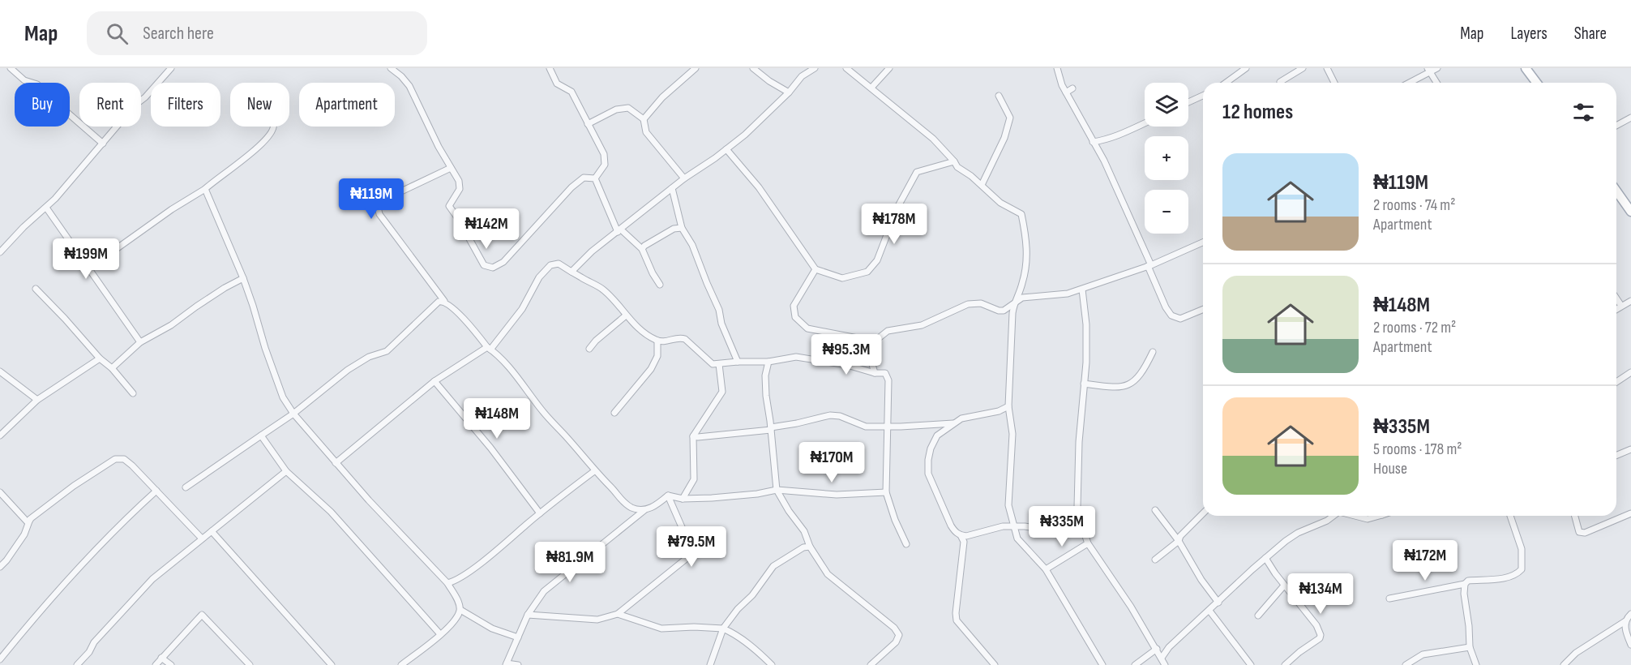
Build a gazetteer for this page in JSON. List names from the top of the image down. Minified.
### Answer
{"page":{"header":"Map","search":"Search here","nav":["Map","Layers","Share"],"map_buttons":["+","−"],"chip":["Buy","Rent","Filters","New","Apartment"],"heading":"12 homes","list":[{"name":"₦119M","note":"2 rooms · 74 m² · Apartment"},{"name":"₦148M","note":"2 rooms · 72 m² · Apartment"},{"name":"₦335M","note":"5 rooms · 178 m² · House"}],"price":["₦119M","₦178M","₦142M","₦199M","₦95.3M","₦148M","₦170M","₦335M","₦79.5M","₦172M","₦81.9M","₦134M"]}}
